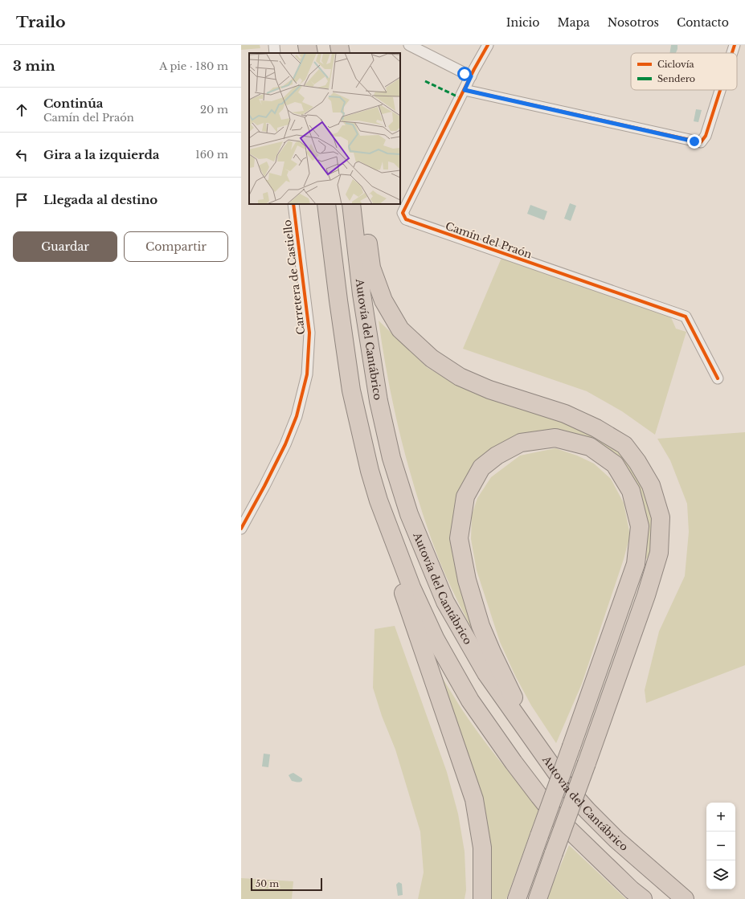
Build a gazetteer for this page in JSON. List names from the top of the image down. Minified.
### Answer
{"streets":{"highway":["Autovía del Cantábrico"],"street":["Camín del Praón","Carretera de Castiello"]},"legend":["Ciclovía","Sendero"],"scale_bar":"50 m","page":{"header":"Trailo","nav":["Inicio","Mapa","Nosotros","Contacto"],"heading":["3 min","A pie · 180 m"],"list":[["Continúa","Camín del Praón","20 m"],["Gira a la izquierda","160 m"],"Llegada al destino"],"buttons":["Guardar","Compartir"],"map_buttons":["+","−"],"scale":"50 m"}}
